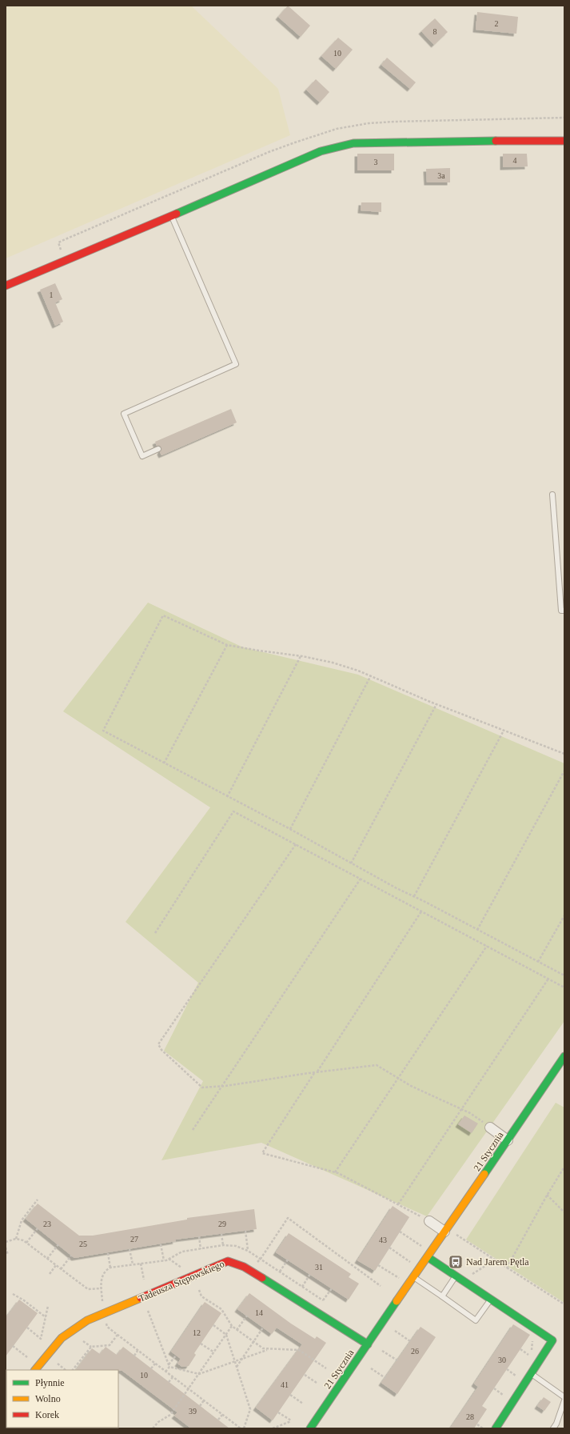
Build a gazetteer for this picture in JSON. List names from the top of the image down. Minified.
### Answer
{"streets":{"street":["21 Stycznia","Tadeusza Stępowskiego"]},"crossings":[["21 Stycznia","Tadeusza Stępowskiego"]],"places":{"bus stop":["Nad Jarem Pętla"]},"house_numbers":["2","8","10","4","3","3a","1","23","29","27","43","25","31","14","12","26","30","10","41","39","28"],"legend":["Płynnie","Wolno","Korek"]}
